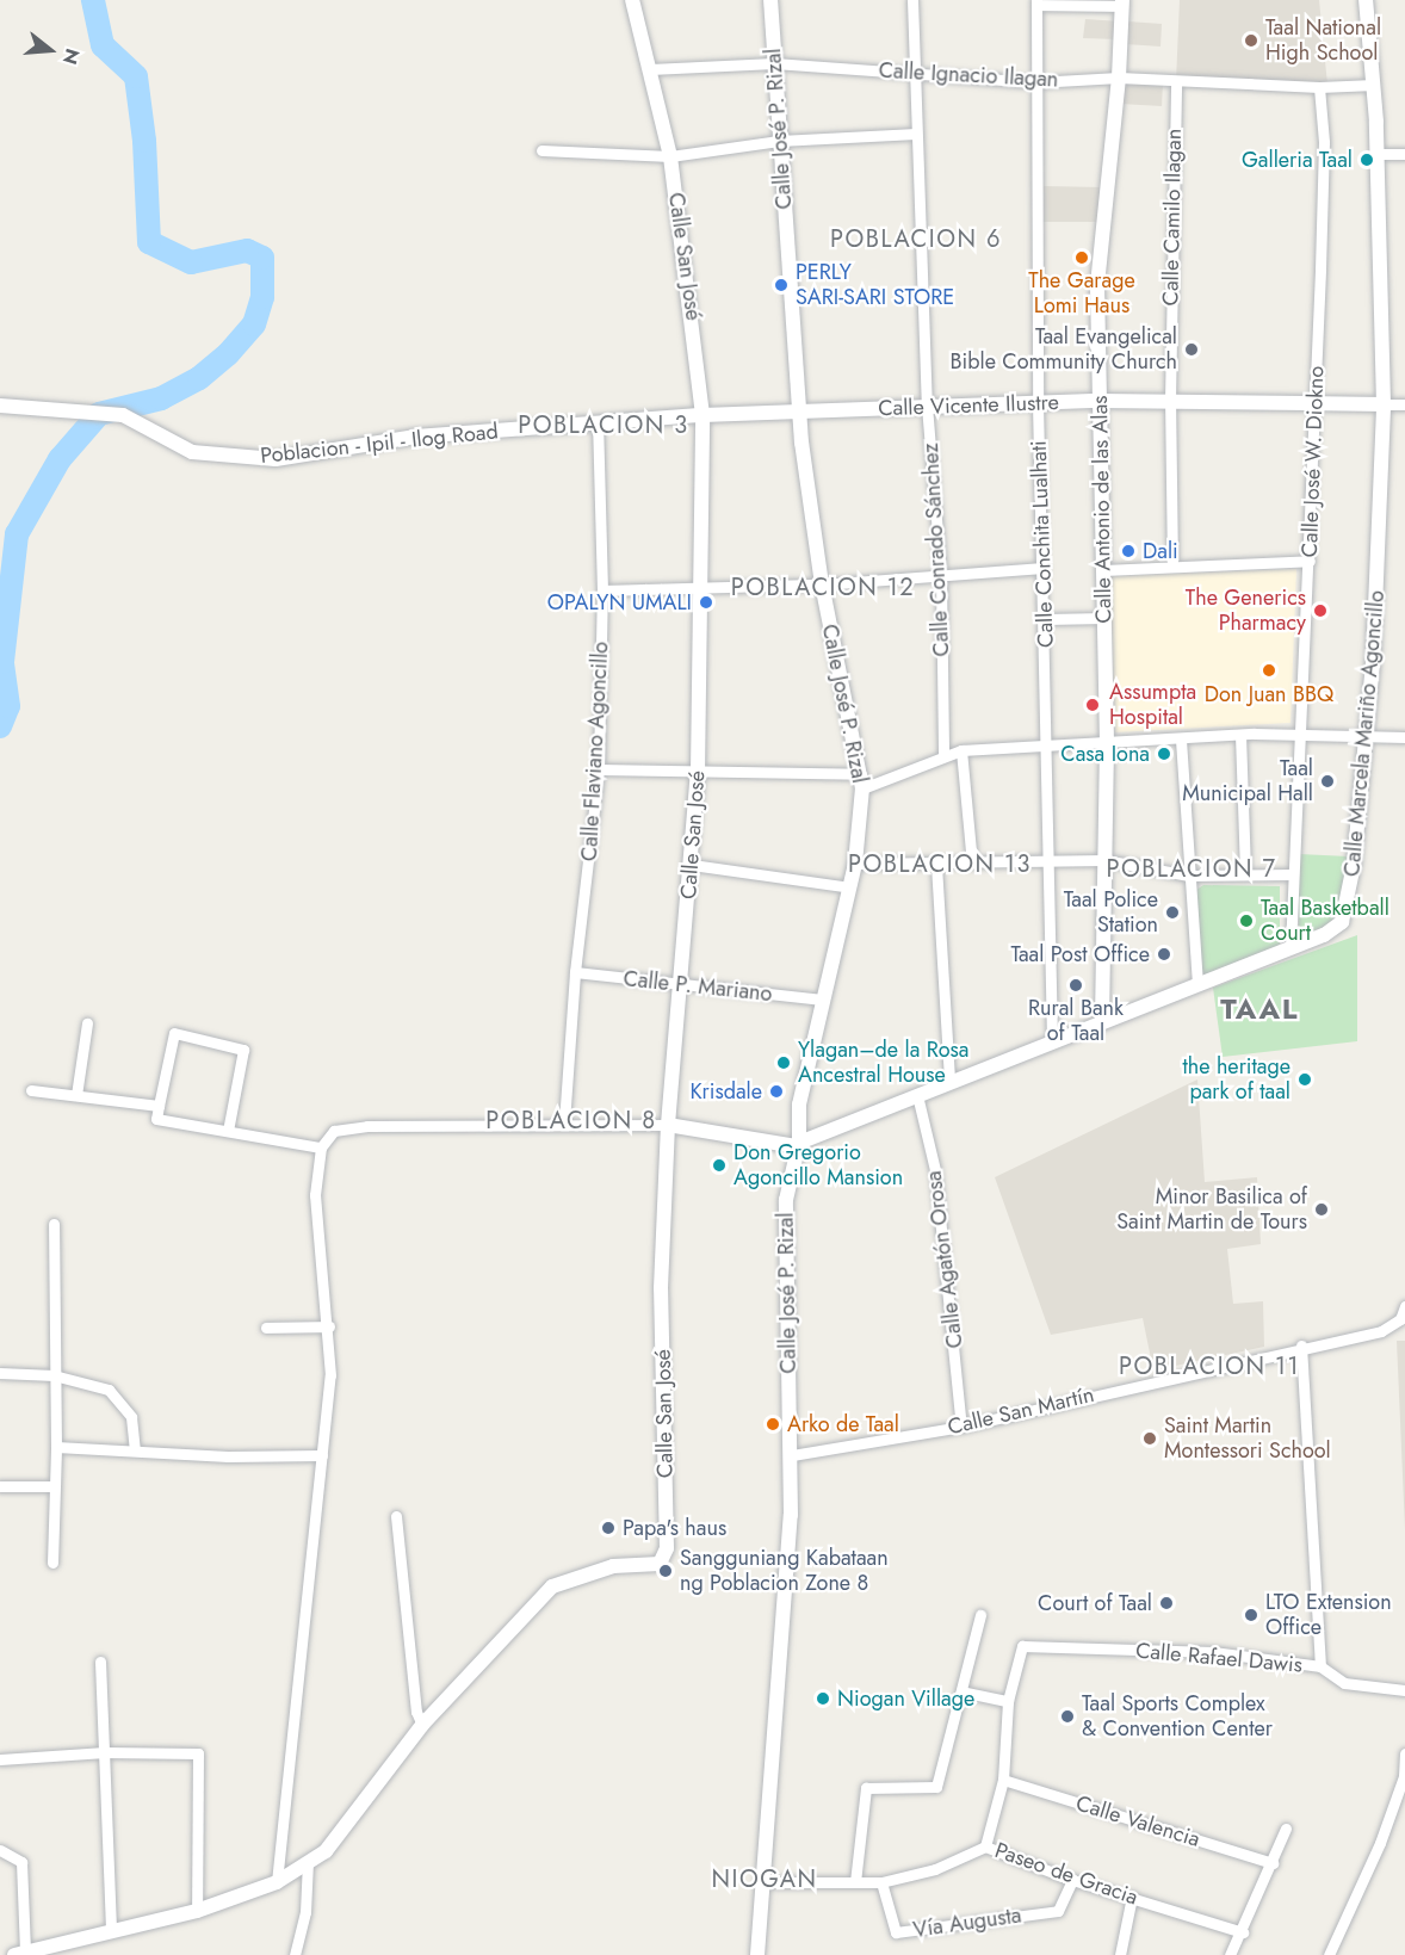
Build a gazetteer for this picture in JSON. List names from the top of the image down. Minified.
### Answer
{"streets":{"street":["Calle Ignacio Ilagan","Calle José P. Rizal","Calle Camilo Ilagan","Calle San José","Calle Vicente Ilustre","Poblacion - Ipil - Ilog Road","Calle José W. Diokno","Calle Antonio de las Alas","Calle Conchita Lualhati","Calle Conrado Sánchez","Calle Marcela Mariño Agoncillo","Calle Flaviano Agoncillo","Calle P. Mariano","Calle Agatón Orosa","Calle San Martín","Calle Rafael Dawis","Calle Valencia","Paseo de Gracia","Vía Augusta"]},"crossings":[["Calle Ignacio Ilagan","Calle José P. Rizal"],["Calle Ignacio Ilagan","Calle Camilo Ilagan"],["Calle Ignacio Ilagan","Calle San José"],["Calle Ignacio Ilagan","Calle José W. Diokno"],["Calle Ignacio Ilagan","Calle Antonio de las Alas"],["Calle Ignacio Ilagan","Calle Conchita Lualhati"],["Calle Ignacio Ilagan","Calle Conrado Sánchez"],["Calle Ignacio Ilagan","Calle Marcela Mariño Agoncillo"],["Calle José P. Rizal","Calle Vicente Ilustre"],["Calle José P. Rizal","Calle Marcela Mariño Agoncillo"],["Calle José P. Rizal","Calle P. Mariano"],["Calle José P. Rizal","Calle San Martín"],["Calle José P. Rizal","Paseo de Gracia"],["Calle Camilo Ilagan","Calle Vicente Ilustre"],["Calle San José","Calle Vicente Ilustre"],["Calle San José","Calle P. Mariano"],["Calle Vicente Ilustre","Poblacion - Ipil - Ilog Road"],["Calle Vicente Ilustre","Calle José W. Diokno"],["Calle Vicente Ilustre","Calle Antonio de las Alas"],["Calle Vicente Ilustre","Calle Conchita Lualhati"],["Calle Vicente Ilustre","Calle Conrado Sánchez"],["Calle Vicente Ilustre","Calle Marcela Mariño Agoncillo"],["Calle Vicente Ilustre","Calle Flaviano Agoncillo"],["Poblacion - Ipil - Ilog Road","Calle Flaviano Agoncillo"],["Calle José W. Diokno","Calle Marcela Mariño Agoncillo"],["Calle Antonio de las Alas","Calle Conchita Lualhati"],["Calle Antonio de las Alas","Calle Marcela Mariño Agoncillo"],["Calle Conchita Lualhati","Calle Marcela Mariño Agoncillo"],["Calle Marcela Mariño Agoncillo","Calle Agatón Orosa"],["Calle Flaviano Agoncillo","Calle P. Mariano"],["Calle Agatón Orosa","Calle San Martín"],["Calle San Martín","Calle Rafael Dawis"],["Calle Rafael Dawis","Calle Valencia"],["Calle Rafael Dawis","Paseo de Gracia"],["Paseo de Gracia","Vía Augusta"]],"districts":["POBLACION 6","POBLACION 3","POBLACION 12","POBLACION 13","POBLACION 7","TAAL","POBLACION 8","POBLACION 11","NIOGAN"],"places":["Taal National High School","Galleria Taal","The Garage Lomi Haus","PERLY SARI-SARI STORE","Taal Evangelical Bible Community Church","Dali","OPALYN UMALI","The Generics Pharmacy","Don Juan BBQ","Assumpta Hospital","Casa Iona","Taal Municipal Hall","Taal Police Station","Taal Basketball Court","Taal Post Office","Rural Bank of Taal","Ylagan–de la Rosa Ancestral House","the heritage park of taal","Krisdale","Don Gregorio Agoncillo Mansion","Minor Basilica of Saint Martin de Tours","Arko de Taal","Saint Martin Montessori School","Papa's haus","Sangguniang Kabataan ng Poblacion Zone 8","Court of Taal","LTO Extension Office","Niogan Village","Taal Sports Complex & Convention Center"],"north":"right"}
